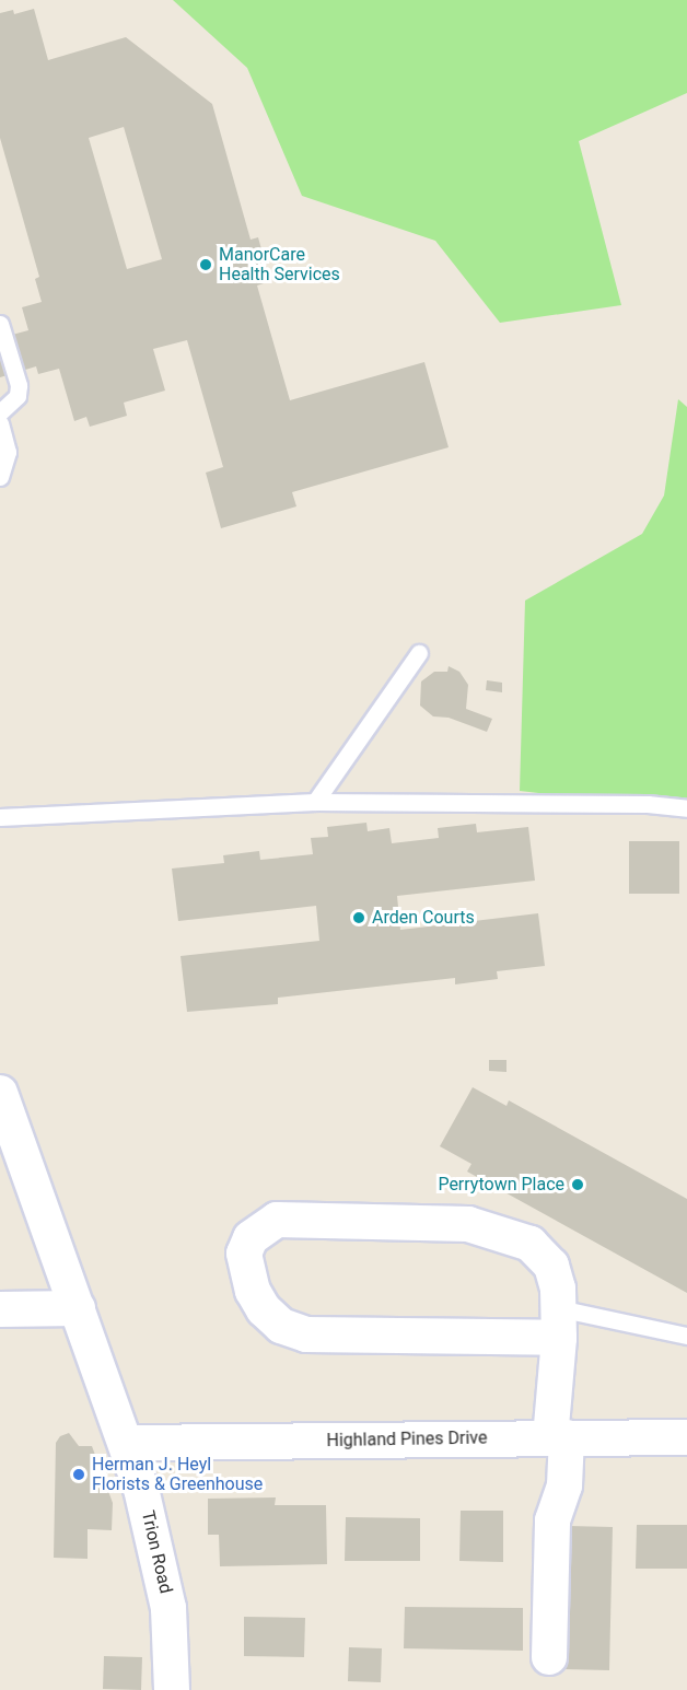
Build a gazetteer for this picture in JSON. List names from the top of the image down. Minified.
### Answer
{"streets":{"street":["Highland Pines Drive","Trion Road"]},"crossings":[["Highland Pines Drive","Trion Road"]],"places":["ManorCare Health Services","Arden Courts","Perrytown Place","Herman J. Heyl Florists & Greenhouse"]}
